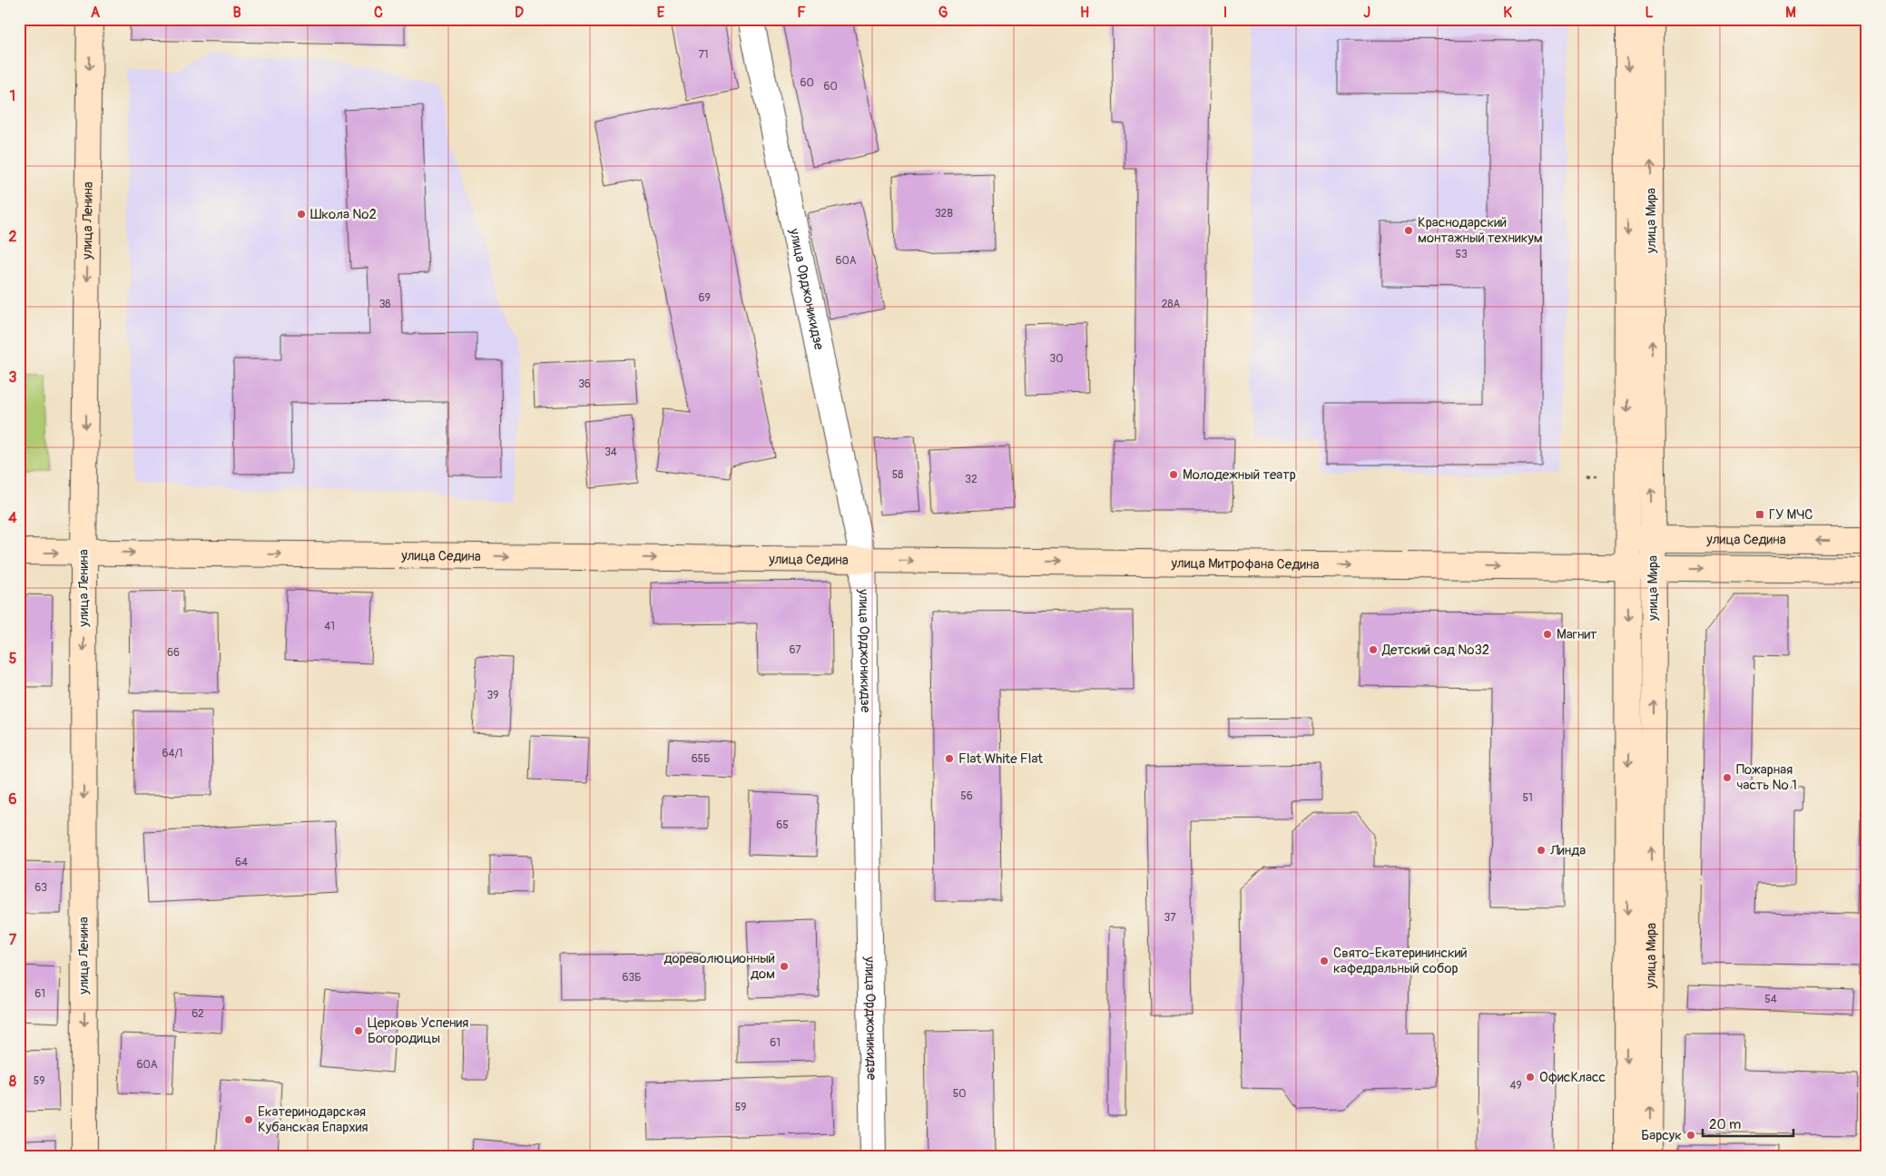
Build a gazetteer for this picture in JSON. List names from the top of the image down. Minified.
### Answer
{"streets":{"main road":["улица Ленина","улица Мира","улица Седина","улица Митрофана Седина"],"street":["улица Орджоникидзе"]},"crossings":[["улица Ленина","улица Седина"],["улица Мира","улица Седина"],["улица Мира","улица Митрофана Седина"],["улица Орджоникидзе","улица Седина"],["улица Орджоникидзе","улица Митрофана Седина"],["улица Седина","улица Митрофана Седина"]],"one_way":["улица Ленина","улица Митрофана Седина"],"places":{"other":["Школа №2","Краснодарский монтажный техникум","Молодежный театр","Магнит","Детский сад №32","Flat White Flat","Пожарная часть № 1","Линда","Свято-Екатерининский кафедральный собор","дореволюционный дом","Церковь Успения Богородицы","ОфисКласс","Екатеринодарская Кубанская Епархия","Барсук"],"transit":["ГУ МЧС"]},"house_numbers":["71","60","60","32В","53","60А","69","38","28А","30","36","34","58","32","41","67","66","39","64/1","65Б","56","51","65","64","63","37","63Б","61","54","62","61","60А","59","49","50","59"],"scale_bar":"20 m","grid":{"columns":["A","B","C","D","E","F","G","H","I","J","K","L","M"],"rows":["1","2","3","4","5","6","7","8"]}}
